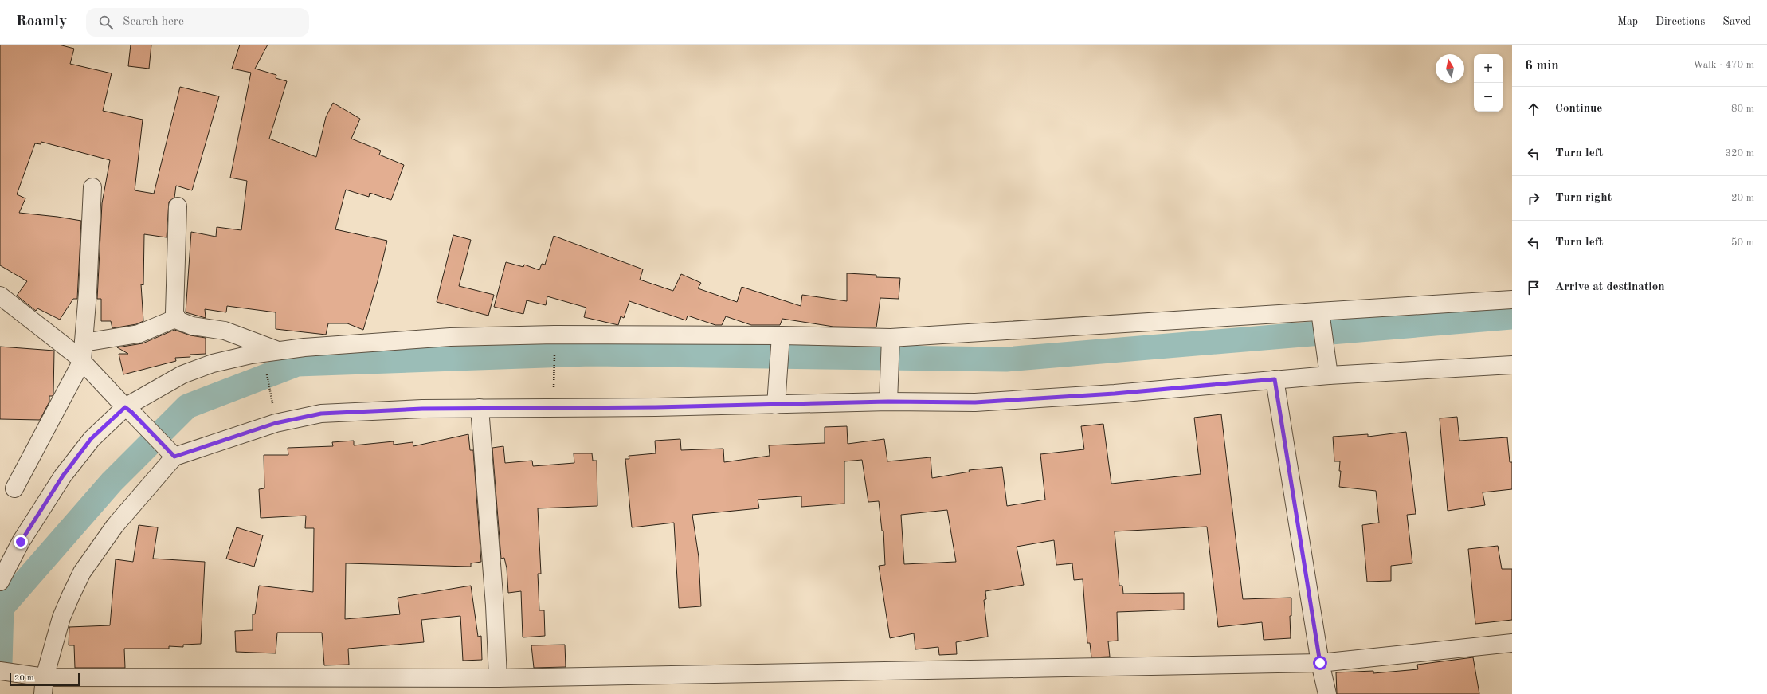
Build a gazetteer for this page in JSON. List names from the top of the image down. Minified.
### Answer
{"scale_bar":"20 m","north":"top","page":{"header":"Roamly","search":"Search here","nav":["Map","Directions","Saved"],"heading":["6 min","Walk · 470 m"],"map_buttons":["+","−"],"list":[["Continue","80 m"],["Turn left","320 m"],["Turn right","20 m"],["Turn left","50 m"],"Arrive at destination"],"scale":"20 m"}}
